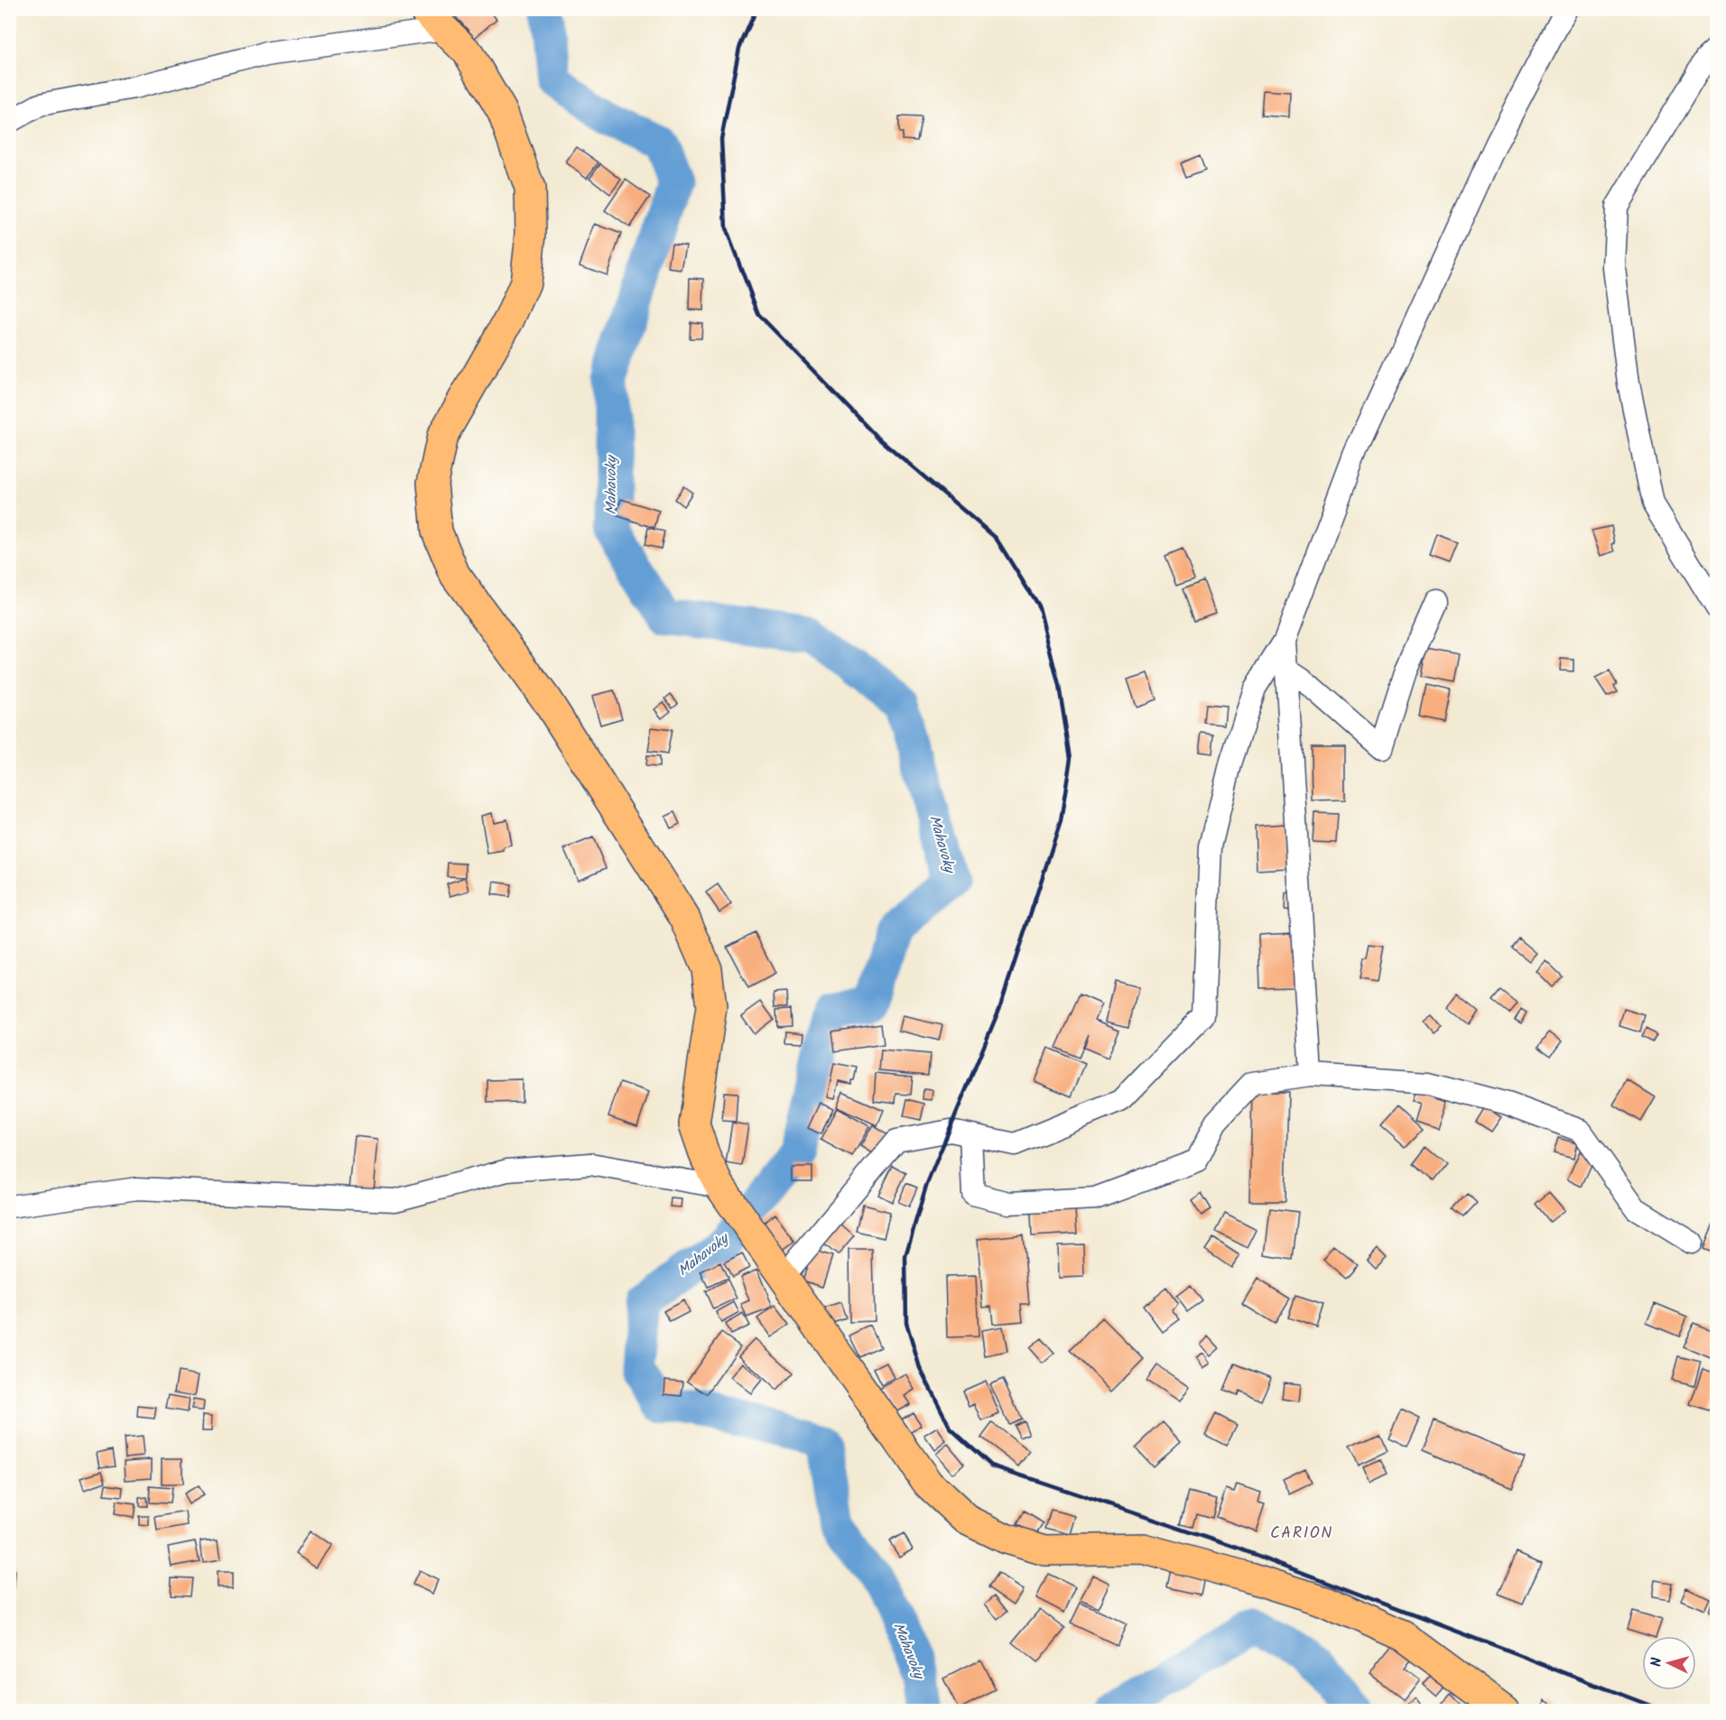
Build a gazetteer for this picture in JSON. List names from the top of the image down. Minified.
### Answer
{"districts":["CARION"],"water":["Mahavoky"],"north":"left"}
